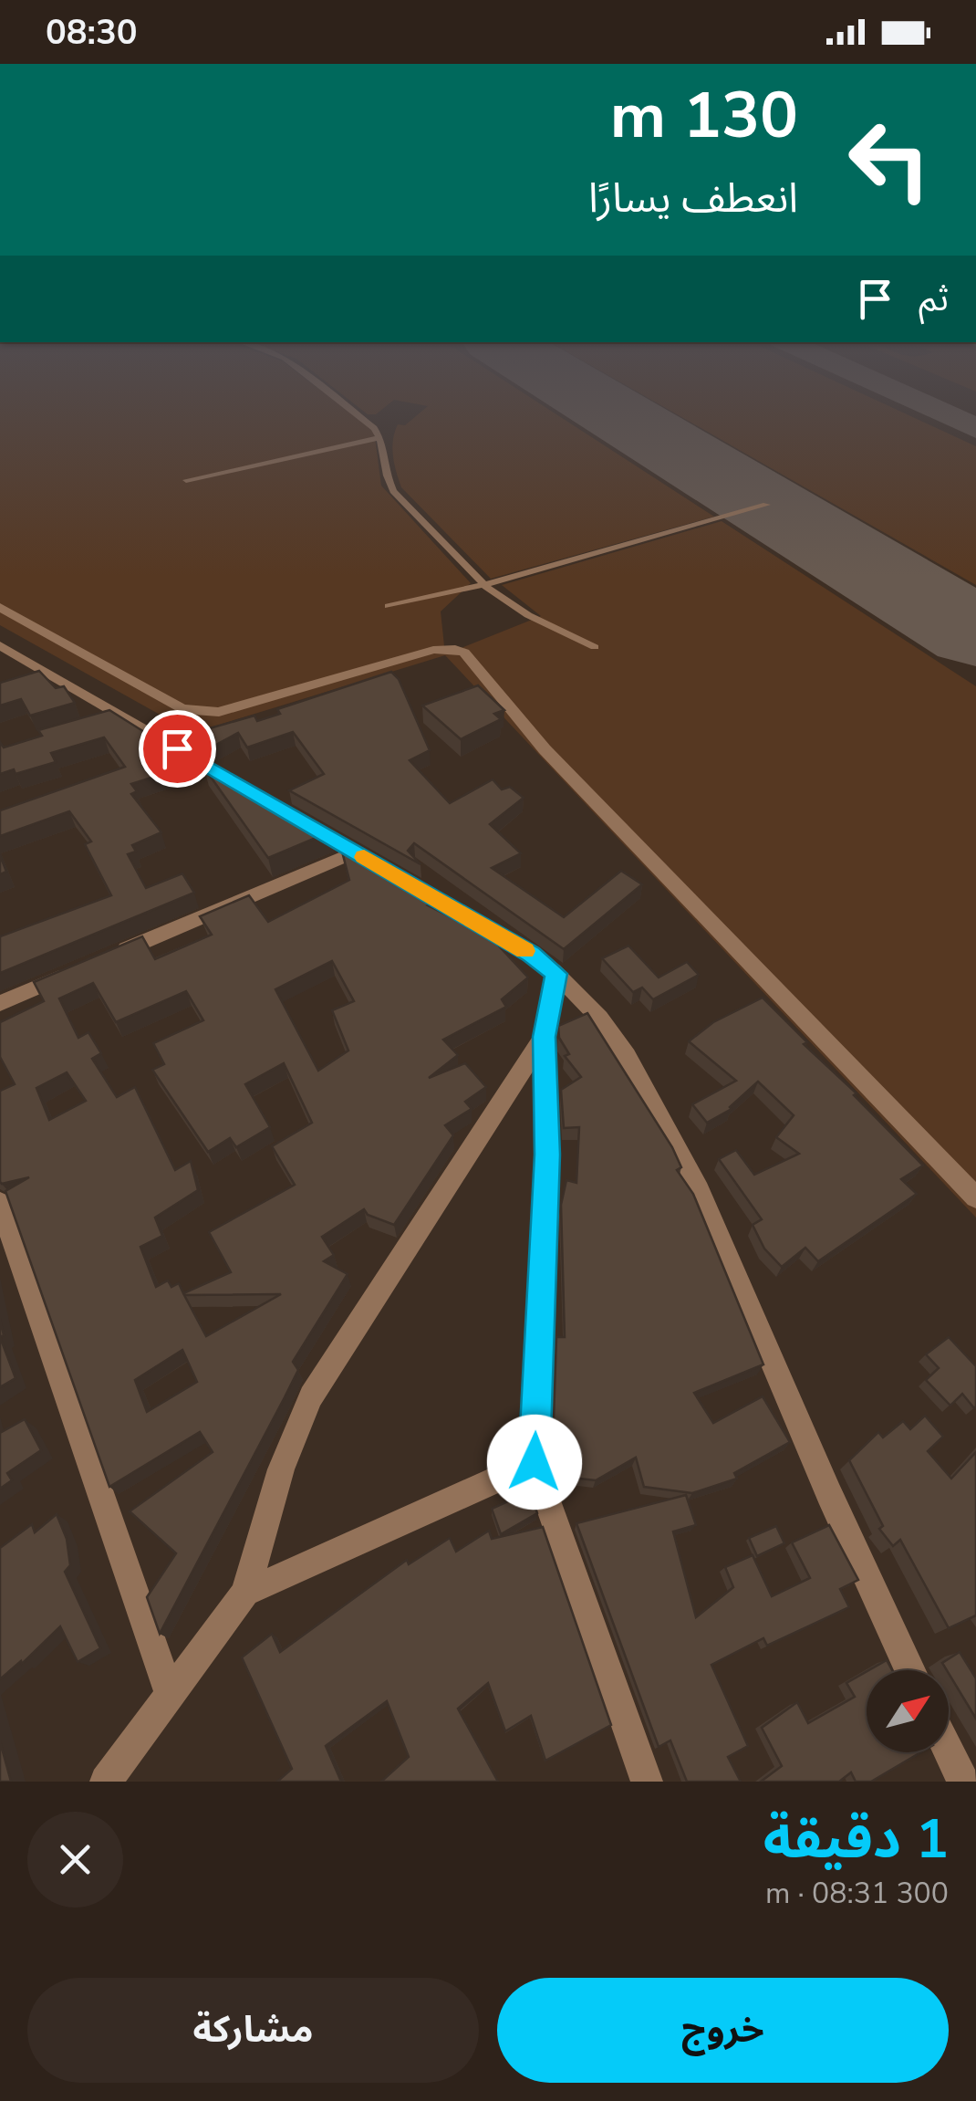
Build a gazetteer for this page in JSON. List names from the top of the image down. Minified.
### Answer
{"north":"top right","page":{"status":"08:30","turn":["130 m","انعطف يسارًا"],"then":"ثم","heading":["1 دقيقة","300 m · 08:31"],"buttons":["خروج","مشاركة"]}}
